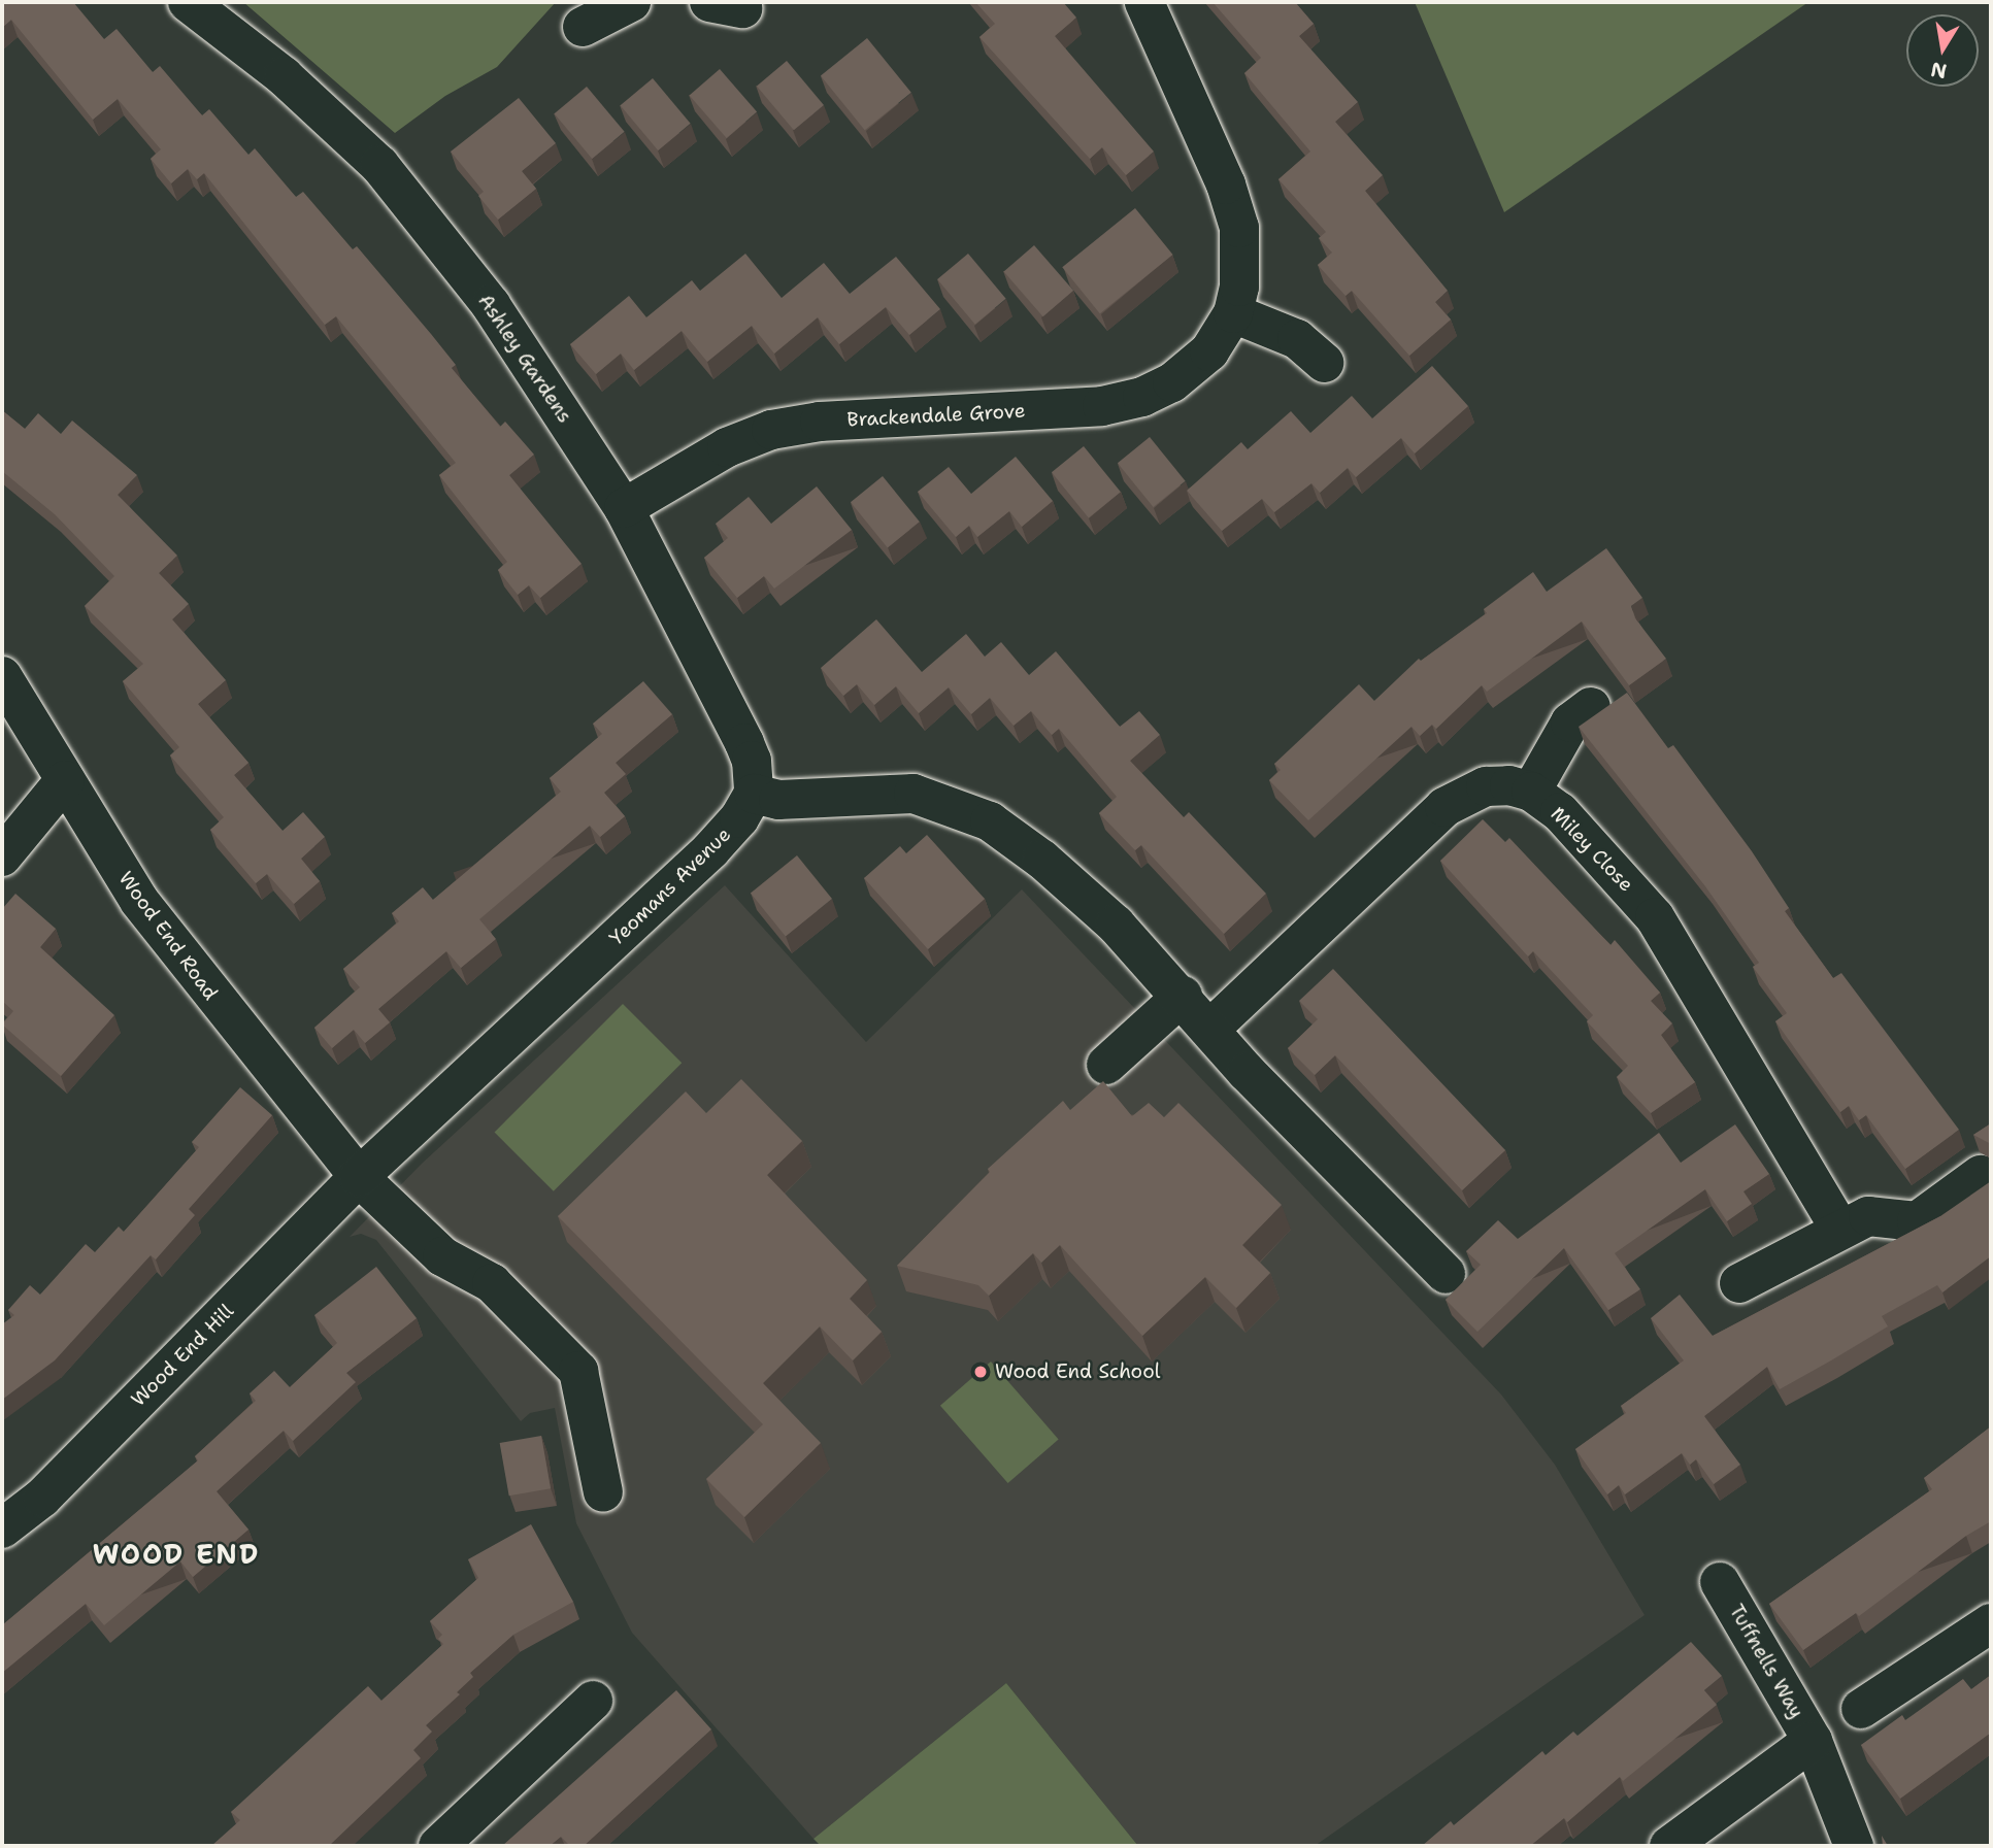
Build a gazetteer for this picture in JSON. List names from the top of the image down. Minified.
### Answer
{"streets":{"street":["Ashley Gardens","Brackendale Grove","Miley Close","Yeomans Avenue","Wood End Road","Wood End Hill","Tuffnells Way"]},"crossings":[["Ashley Gardens","Brackendale Grove"],["Ashley Gardens","Yeomans Avenue"],["Yeomans Avenue","Wood End Road"],["Yeomans Avenue","Wood End Hill"],["Wood End Road","Wood End Hill"]],"districts":["WOOD END"],"places":["Wood End School"],"north":"bottom"}
